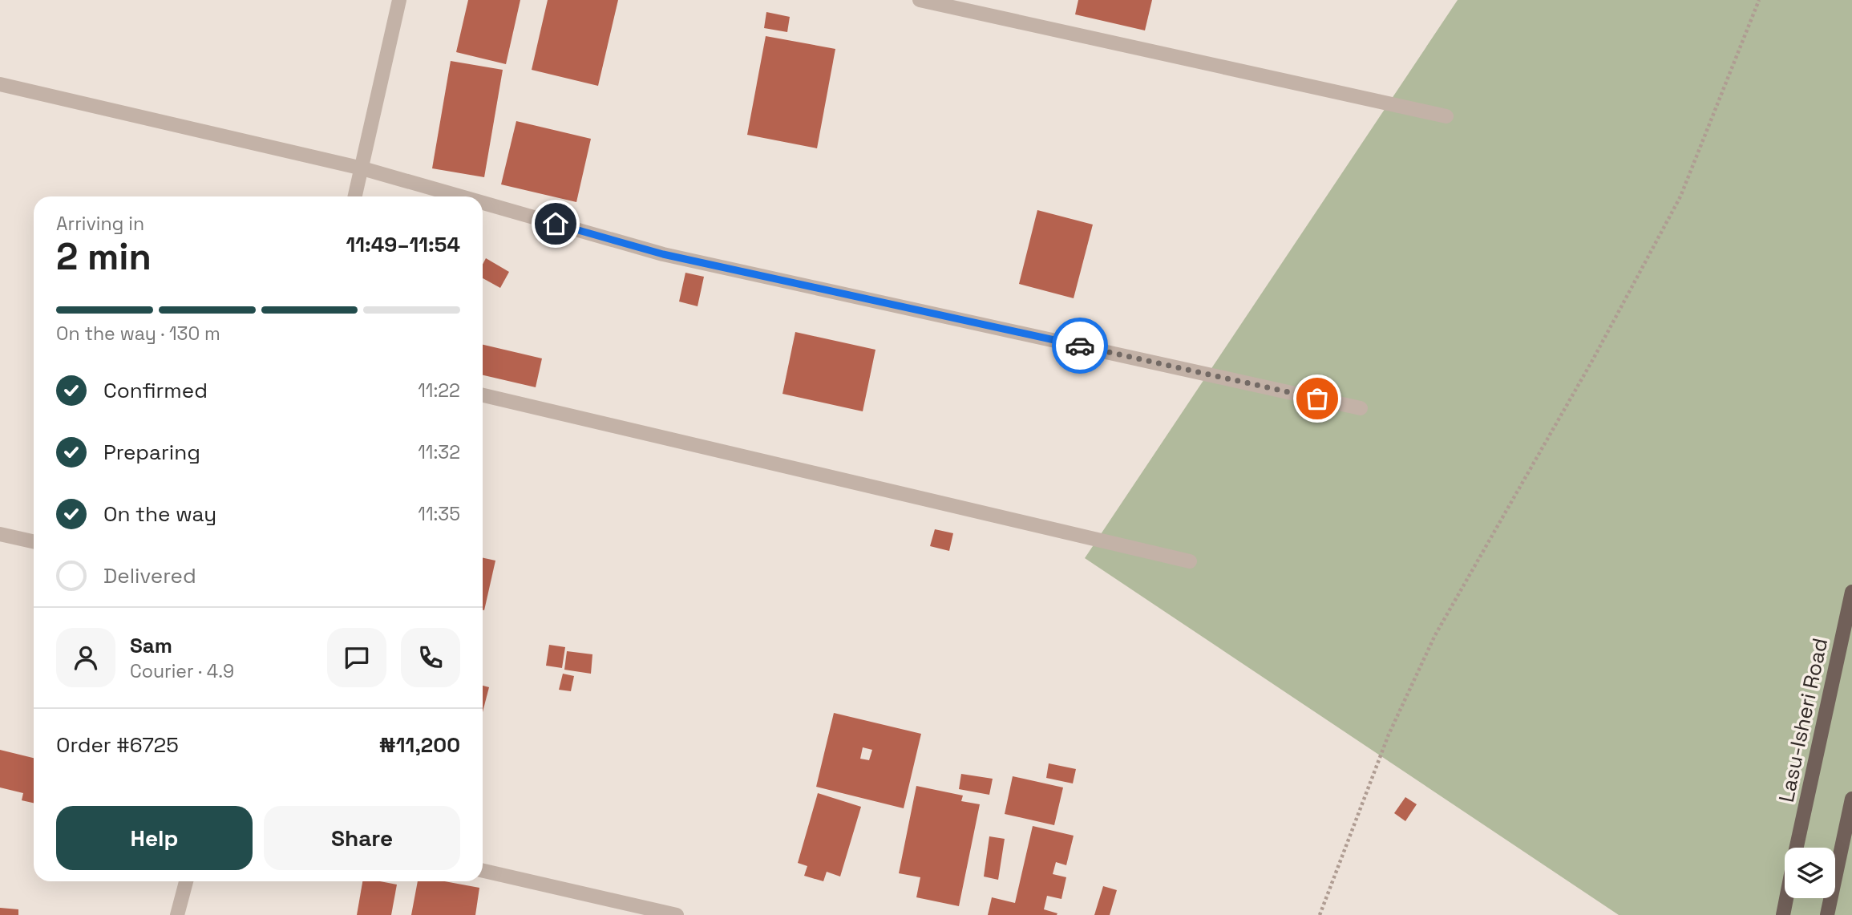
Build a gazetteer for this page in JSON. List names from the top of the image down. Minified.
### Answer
{"streets":{"main road":["Lasu-Isheri Road"]},"page":{"heading":["2 min","Arriving in","11:49–11:54"],"panel":["Sam","Courier · 4.9","Order #6725","₦11,200"],"bar":"On the way · 130 m","list":[["Confirmed","11:22"],["Preparing","11:32"],["On the way","11:35"],"Delivered"],"buttons":["Help","Share"]}}
